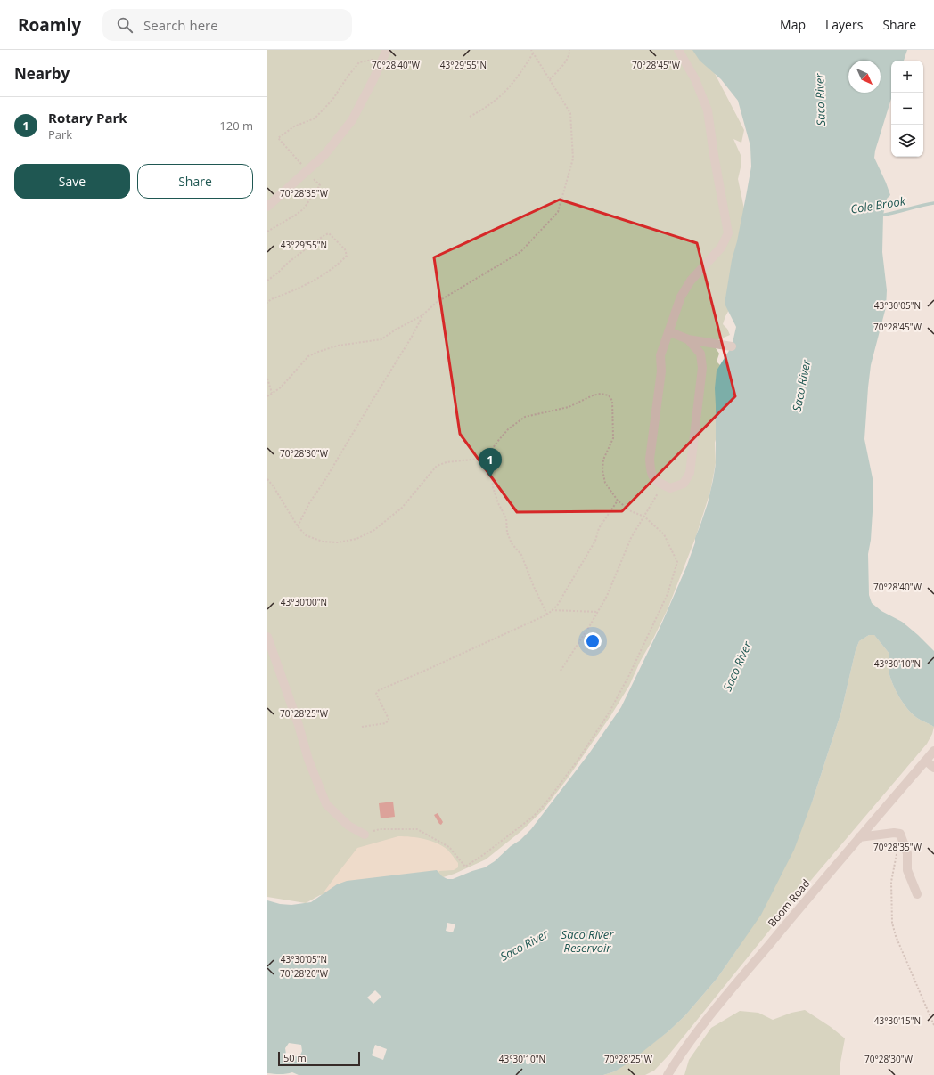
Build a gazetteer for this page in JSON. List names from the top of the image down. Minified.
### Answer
{"streets":{"street":["Boom Road"]},"water":["Saco River","Cole Brook","Saco River Reservoir"],"scale_bar":"50 m","north":"bottom right","page":{"header":"Roamly","search":"Search here","nav":["Map","Layers","Share"],"heading":"Nearby","map_buttons":["+","−"],"list":[{"mark":"1","name":"Rotary Park","note":"Park","value":"120 m"}],"buttons":["Save","Share"],"pins":"1","scale":"50 m"},"coordinates":["70°28'40\"W","43°29'55\"N","70°28'45\"W","70°28'35\"W","43°30'05\"N","70°28'30\"W","43°30'00\"N","43°30'10\"N","70°28'25\"W","70°28'20\"W","43°30'15\"N"]}
